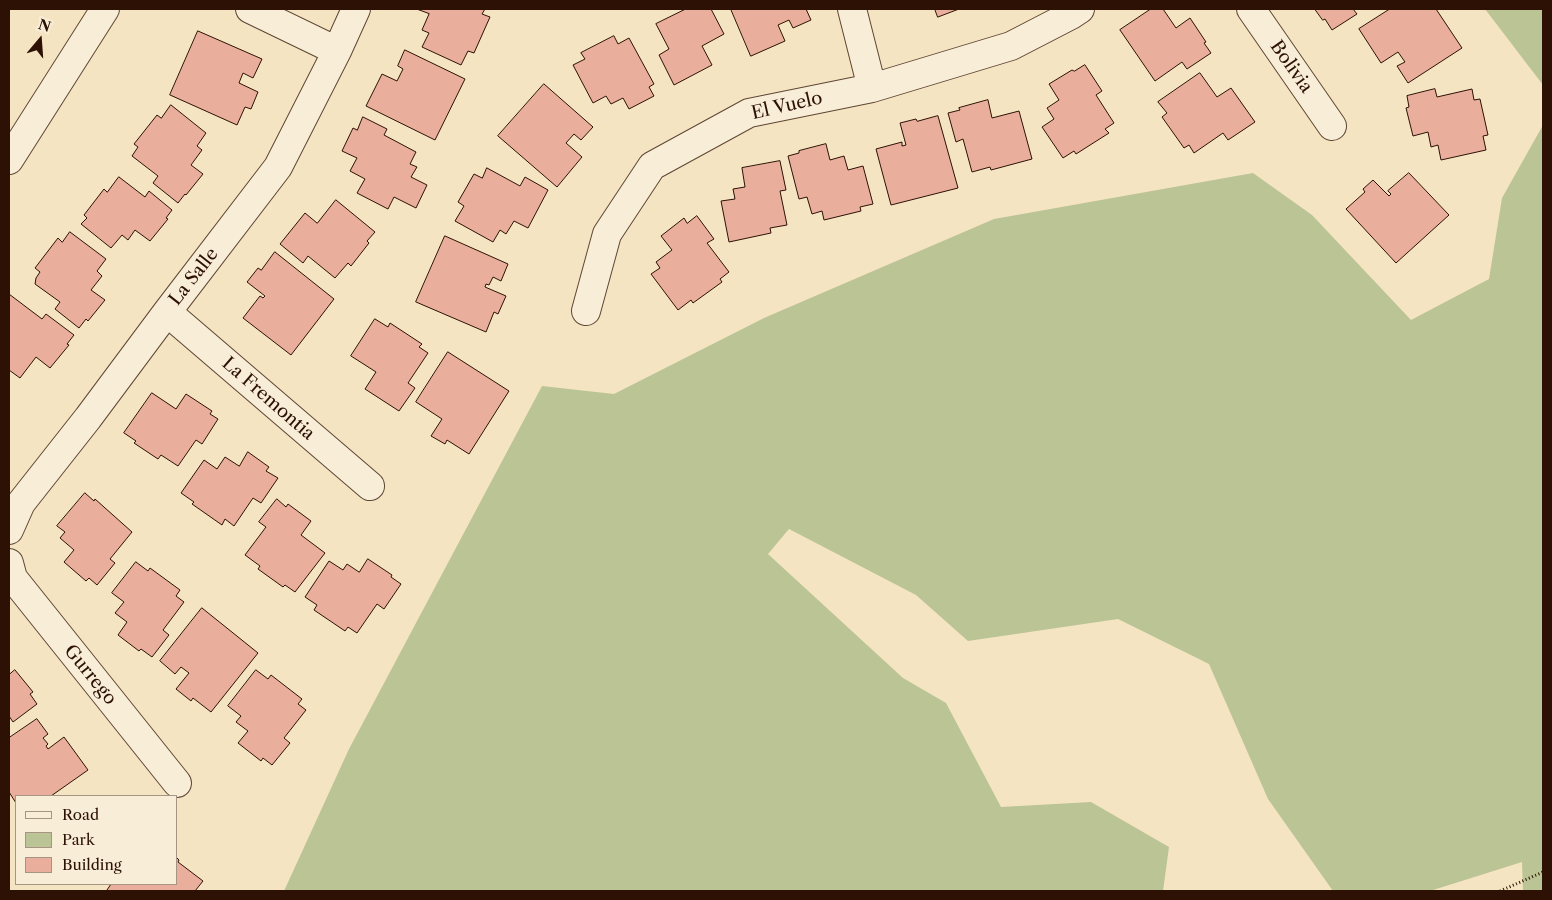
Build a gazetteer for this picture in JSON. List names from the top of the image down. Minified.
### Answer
{"streets":{"street":["Bolivia","El Vuelo","La Salle","La Fremontia","Gurrego"]},"crossings":[["La Salle","La Fremontia"]],"legend":["Road","Park","Building"],"north":"top"}
